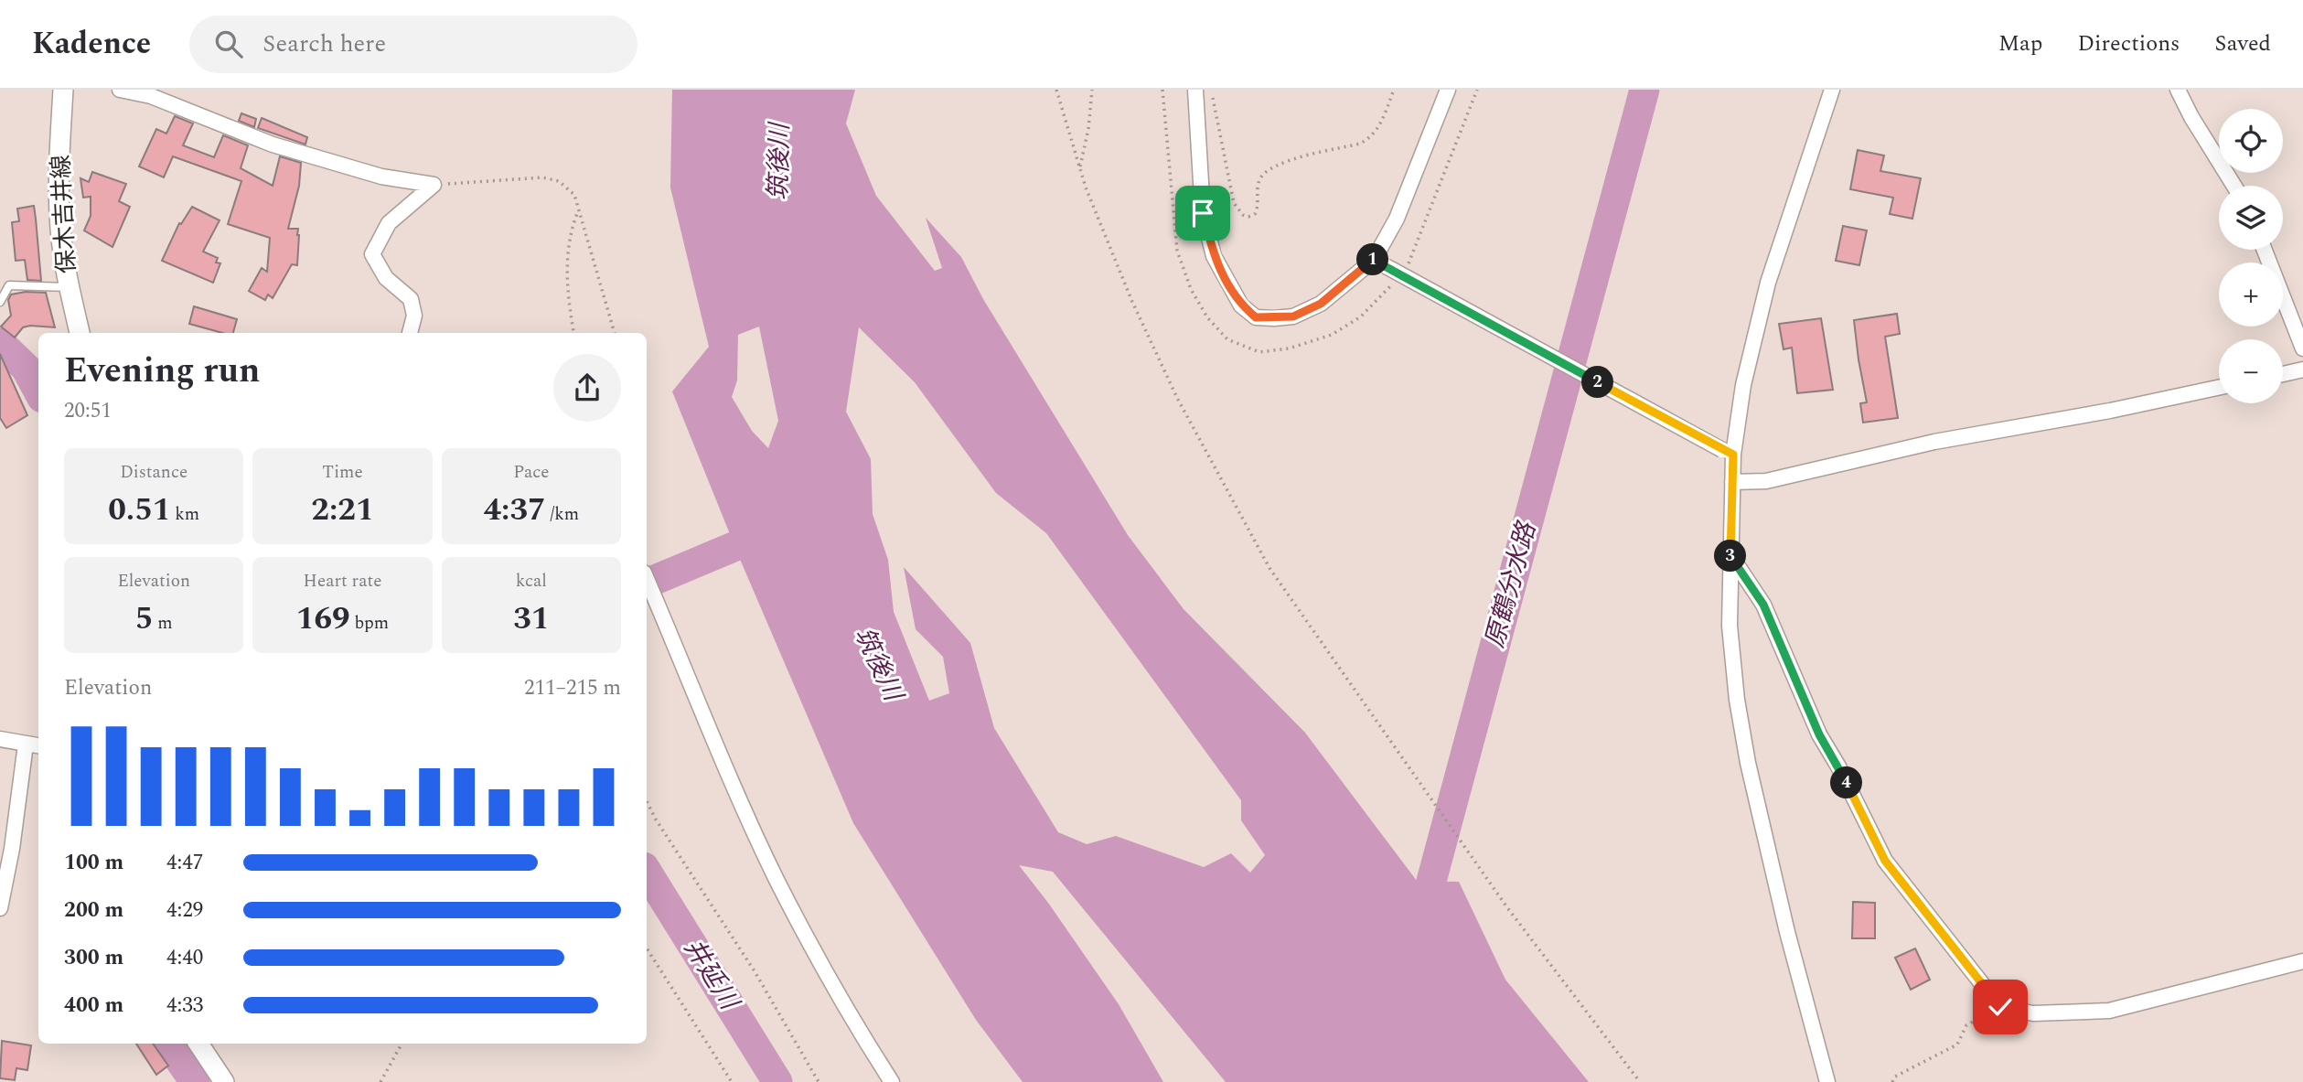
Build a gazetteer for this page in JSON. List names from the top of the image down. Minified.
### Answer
{"streets":{"main road":["保木吉井線"]},"water":["筑後川","原鶴分水路","井延川"],"page":{"header":"Kadence","search":"Search here","nav":["Map","Directions","Saved"],"map_buttons":["+","−"],"pins":["1","2","3","4"],"heading":["Evening run","20:51"],"stats":[["Distance","0.51 km"],["Time","2:21"],["Pace","4:37 /km"],["Elevation","5 m"],["Heart rate","169 bpm"],["kcal","31"]],"chart":["Elevation","211–215 m"],"list":[{"name":"100 m","note":"4:47"},{"name":"200 m","note":"4:29"},{"name":"300 m","note":"4:40"},{"name":"400 m","note":"4:33"}]}}
